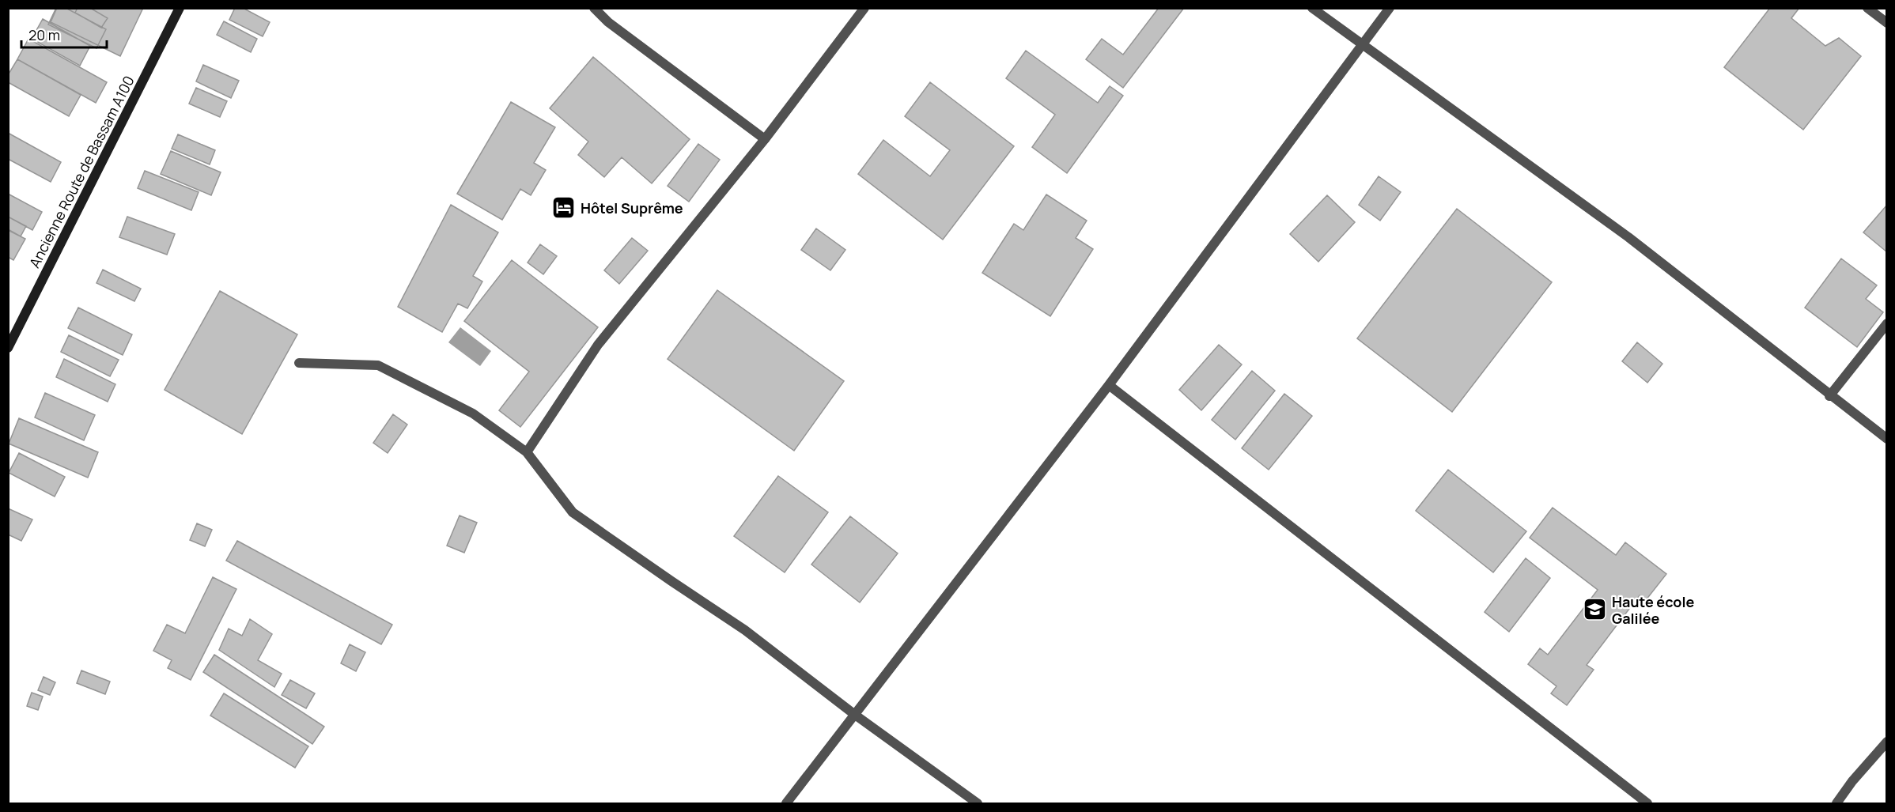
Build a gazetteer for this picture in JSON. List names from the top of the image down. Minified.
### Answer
{"streets":{"main road":["Ancienne Route de Bassam A100"]},"places":{"hotel":["Hôtel Suprême"],"school or university":["Haute école Galilée"]},"scale_bar":"20 m"}
